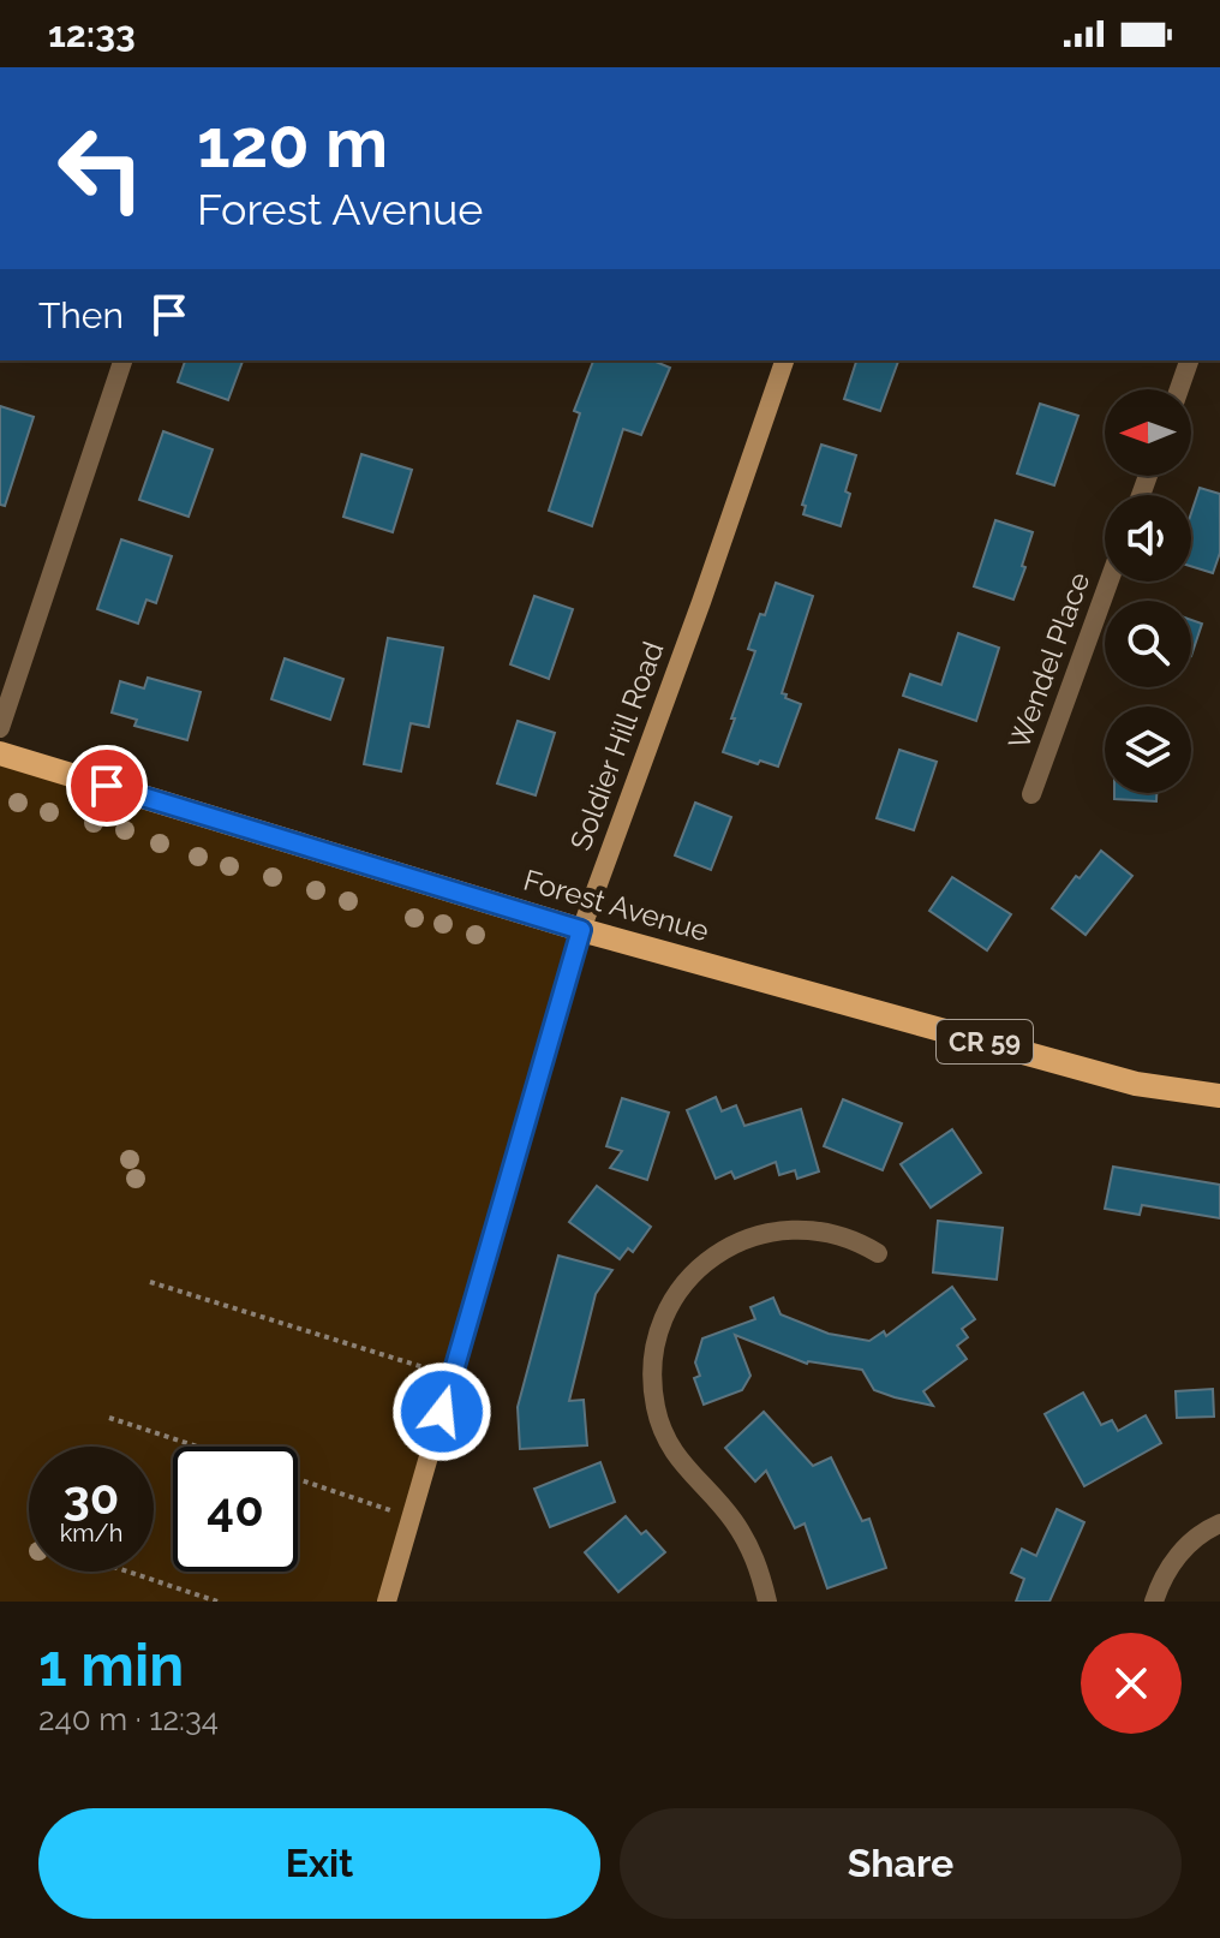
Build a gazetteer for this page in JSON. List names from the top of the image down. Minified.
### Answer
{"streets":{"main road":["Forest Avenue","CR 59"],"street":["Wendel Place","Soldier Hill Road"]},"crossings":[["Soldier Hill Road","Forest Avenue"]],"north":"left","page":{"status":"12:33","turn":["120 m","Forest Avenue"],"then":"Then","speed":"30 km/h","limit":"40","heading":["1 min","240 m · 12:34"],"buttons":["Exit","Share"]}}
